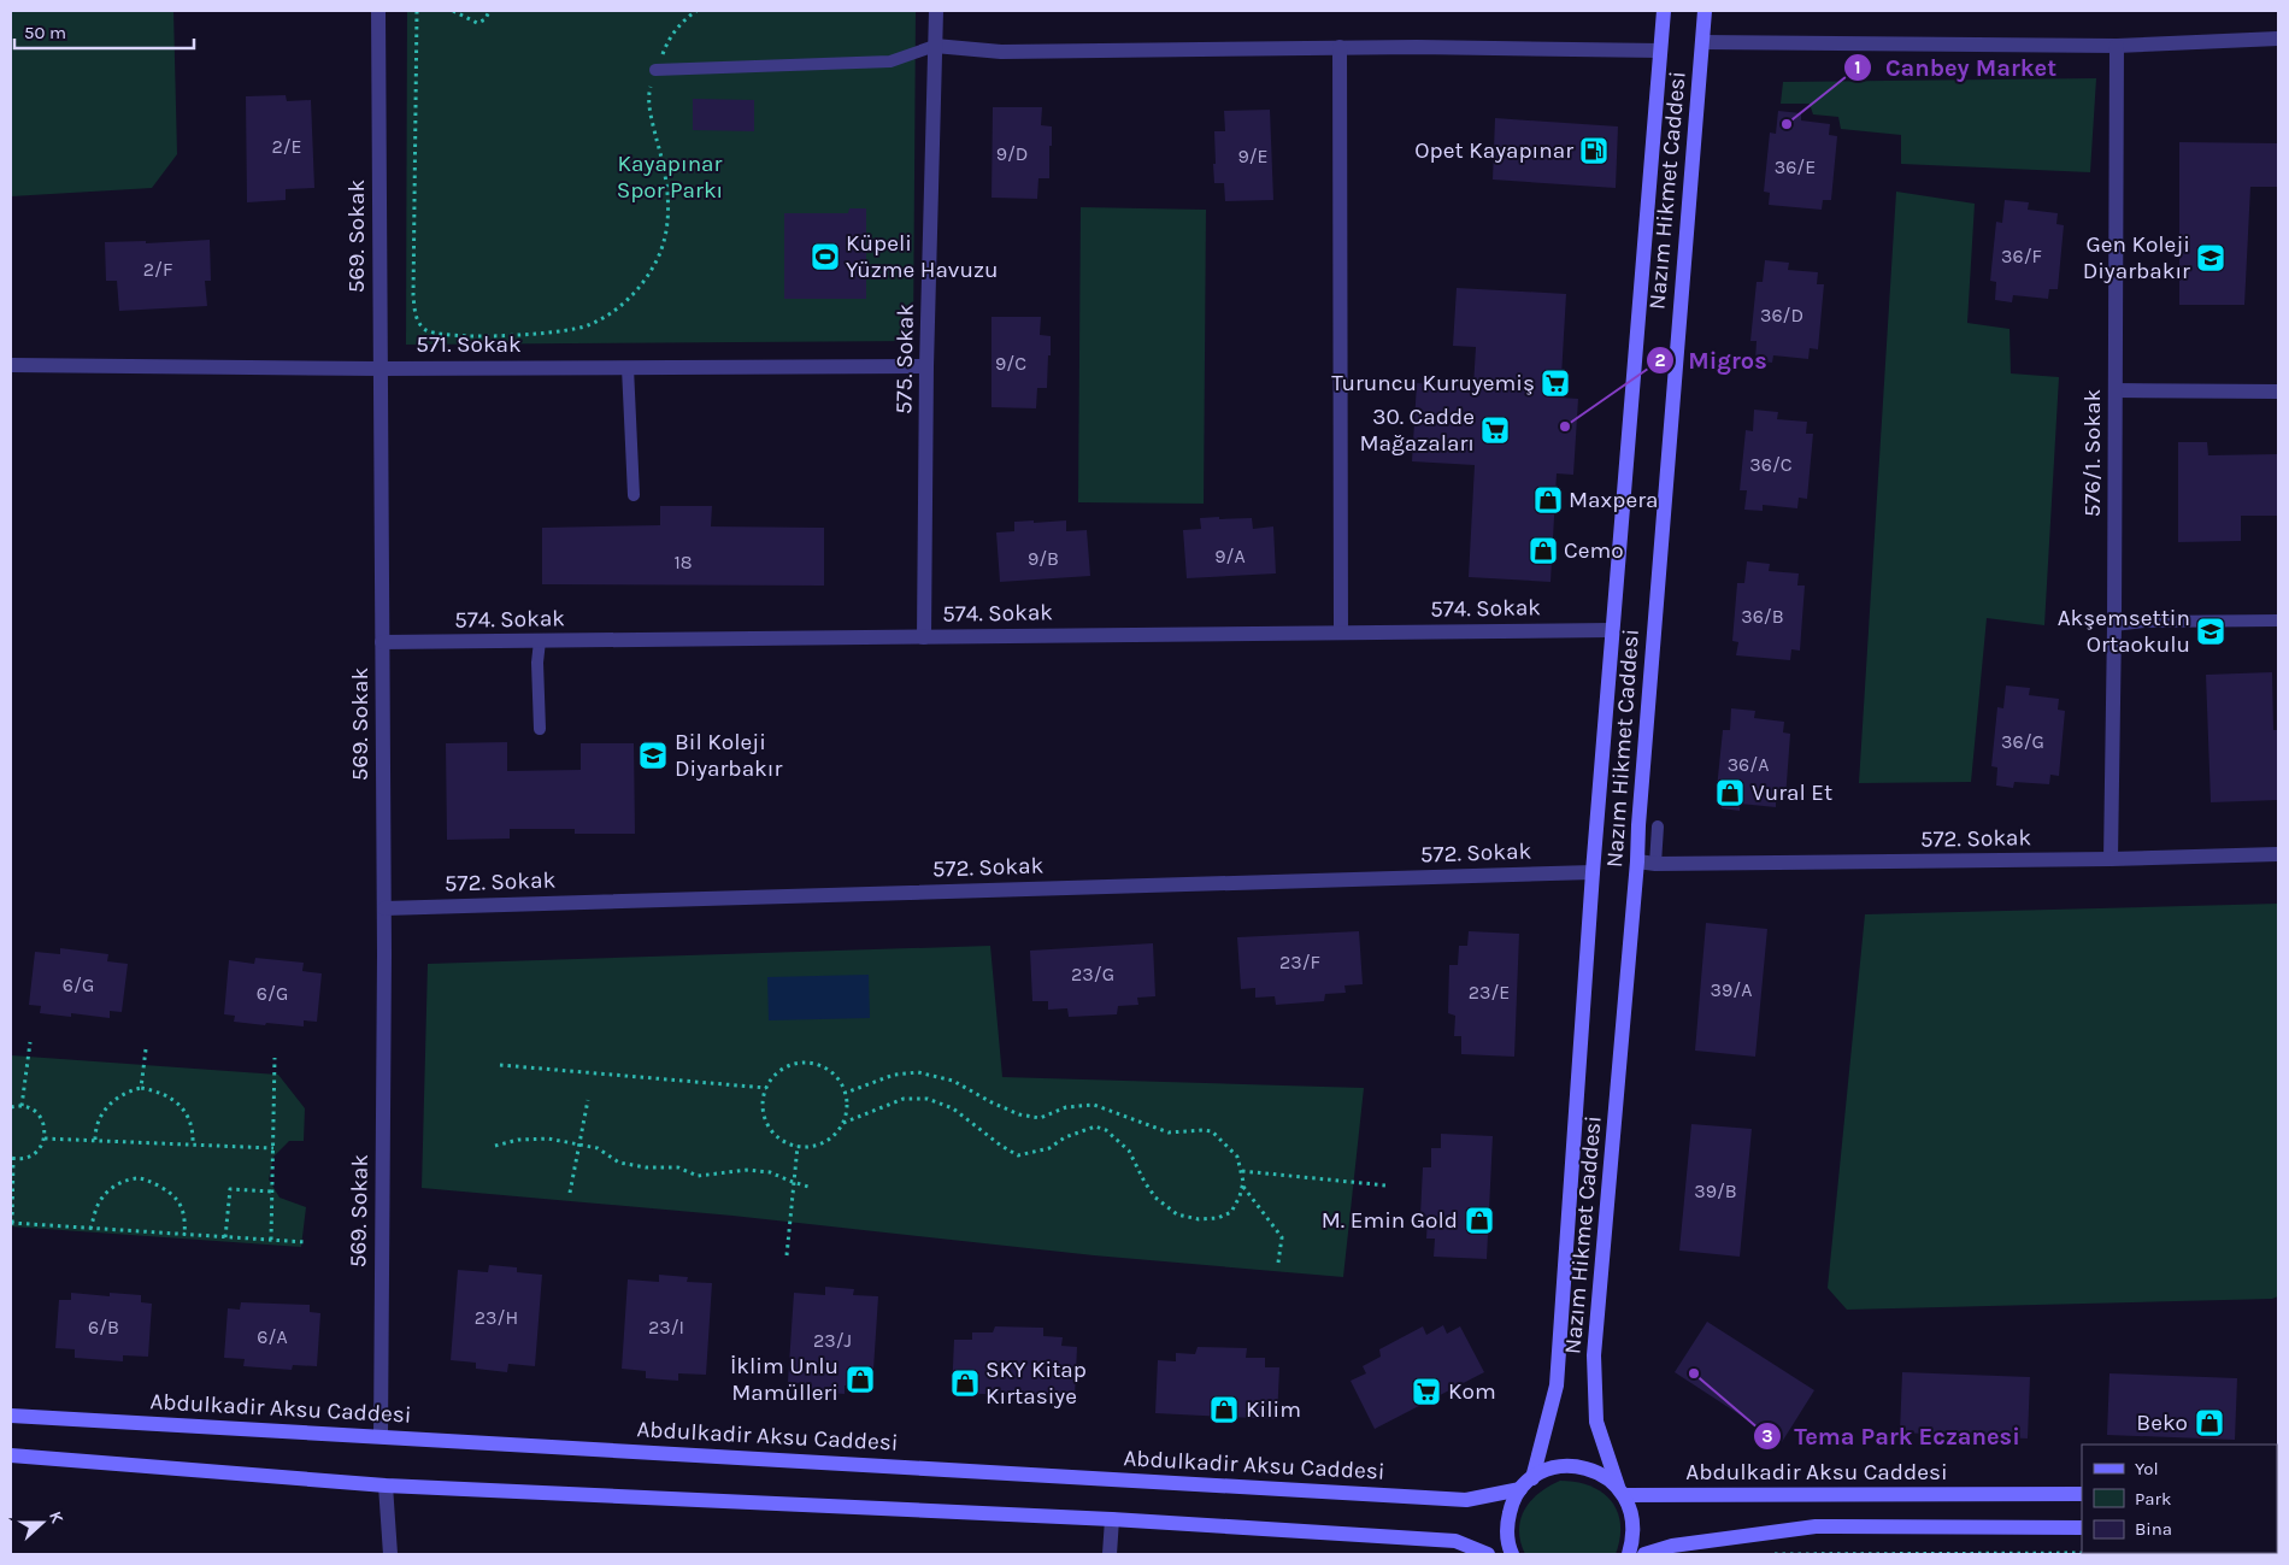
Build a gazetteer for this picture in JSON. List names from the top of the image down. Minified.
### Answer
{"streets":{"main road":["Nazım Hikmet Caddesi","Abdulkadir Aksu Caddesi"],"street":["569. Sokak","571. Sokak","575. Sokak","576/1. Sokak","574. Sokak","572. Sokak"]},"crossings":[["Nazım Hikmet Caddesi","574. Sokak"],["Nazım Hikmet Caddesi","572. Sokak"],["Nazım Hikmet Caddesi","Abdulkadir Aksu Caddesi"],["569. Sokak","571. Sokak"],["569. Sokak","574. Sokak"],["569. Sokak","572. Sokak"],["569. Sokak","Abdulkadir Aksu Caddesi"],["571. Sokak","575. Sokak"],["575. Sokak","574. Sokak"],["576/1. Sokak","572. Sokak"]],"parks":["Kayapınar Spor Parkı"],"places":{"other":["Canbey Market","Migros","Tema Park Eczanesi"],"fuel station":["Opet Kayapınar"],"sports":["Küpeli Yüzme Havuzu"],"school or university":["Gen Koleji Diyarbakır","Akşemsettin Ortaokulu","Bil Koleji Diyarbakır"],"supermarket":["Turuncu Kuruyemiş","30. Cadde Mağazaları","Kom"],"shop":["Maxpera","Cemo","Vural Et","M. Emin Gold","İklim Unlu Mamülleri","SKY Kitap Kırtasiye","Kilim","Beko"]},"house_numbers":["2/E","9/D","9/E","36/E","36/F","2/F","36/D","9/C","36/C","9/A","9/B","18","36/B","36/G","36/A","23/F","23/G","6/G","39/A","23/E","6/G","39/B","23/H","6/B","23/I","6/A","23/J"],"legend":["Yol","Park","Bina"],"scale_bar":"50 m","north":"right"}
